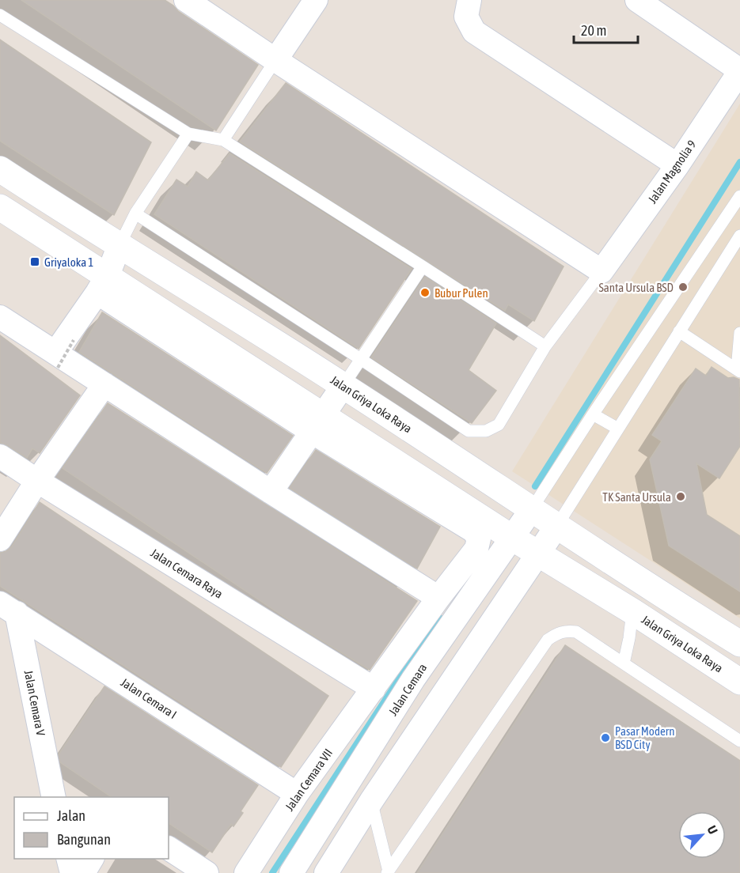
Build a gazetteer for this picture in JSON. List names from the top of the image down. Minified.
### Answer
{"streets":{"main road":["Jalan Griya Loka Raya"],"street":["Jalan Magnolia 9","Jalan Cemara Raya","Jalan Cemara","Jalan Cemara I","Jalan Cemara V","Jalan Cemara VII"]},"crossings":[["Jalan Griya Loka Raya","Jalan Cemara"],["Jalan Griya Loka Raya","Jalan Cemara VII"],["Jalan Cemara Raya","Jalan Cemara VII"],["Jalan Cemara I","Jalan Cemara V"],["Jalan Cemara I","Jalan Cemara VII"]],"places":{"transit":["Griyaloka 1"],"other":["Santa Ursula BSD","Bubur Pulen","TK Santa Ursula","Pasar Modern BSD City"]},"legend":["Jalan","Bangunan"],"scale_bar":"20 m","north":"top right"}
